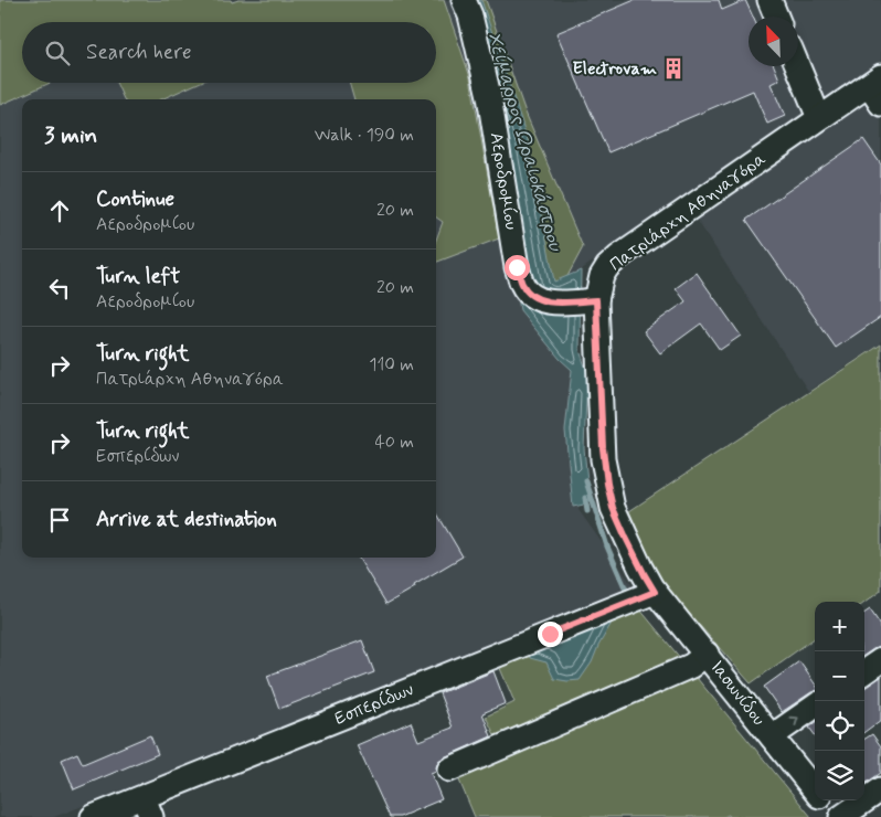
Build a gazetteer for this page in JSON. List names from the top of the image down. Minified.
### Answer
{"streets":{"street":["Αεροδρομίου","Πατριάρχη Αθηναγόρα","Ιασωνίδου","Εσπερίδων"]},"crossings":[["Αεροδρομίου","Πατριάρχη Αθηναγόρα"],["Πατριάρχη Αθηναγόρα","Ιασωνίδου"],["Πατριάρχη Αθηναγόρα","Εσπερίδων"],["Ιασωνίδου","Εσπερίδων"]],"water":["Χείμαρρος Ωραιοκάστρου"],"places":{"building":["Electrovam"]},"north":"top left","page":{"search":"Search here","heading":["3 min","Walk · 190 m"],"list":[["Continue","Αεροδρομίου","20 m"],["Turn left","Αεροδρομίου","20 m"],["Turn right","Πατριάρχη Αθηναγόρα","110 m"],["Turn right","Εσπερίδων","40 m"],"Arrive at destination"],"map_buttons":["+","−"]}}
